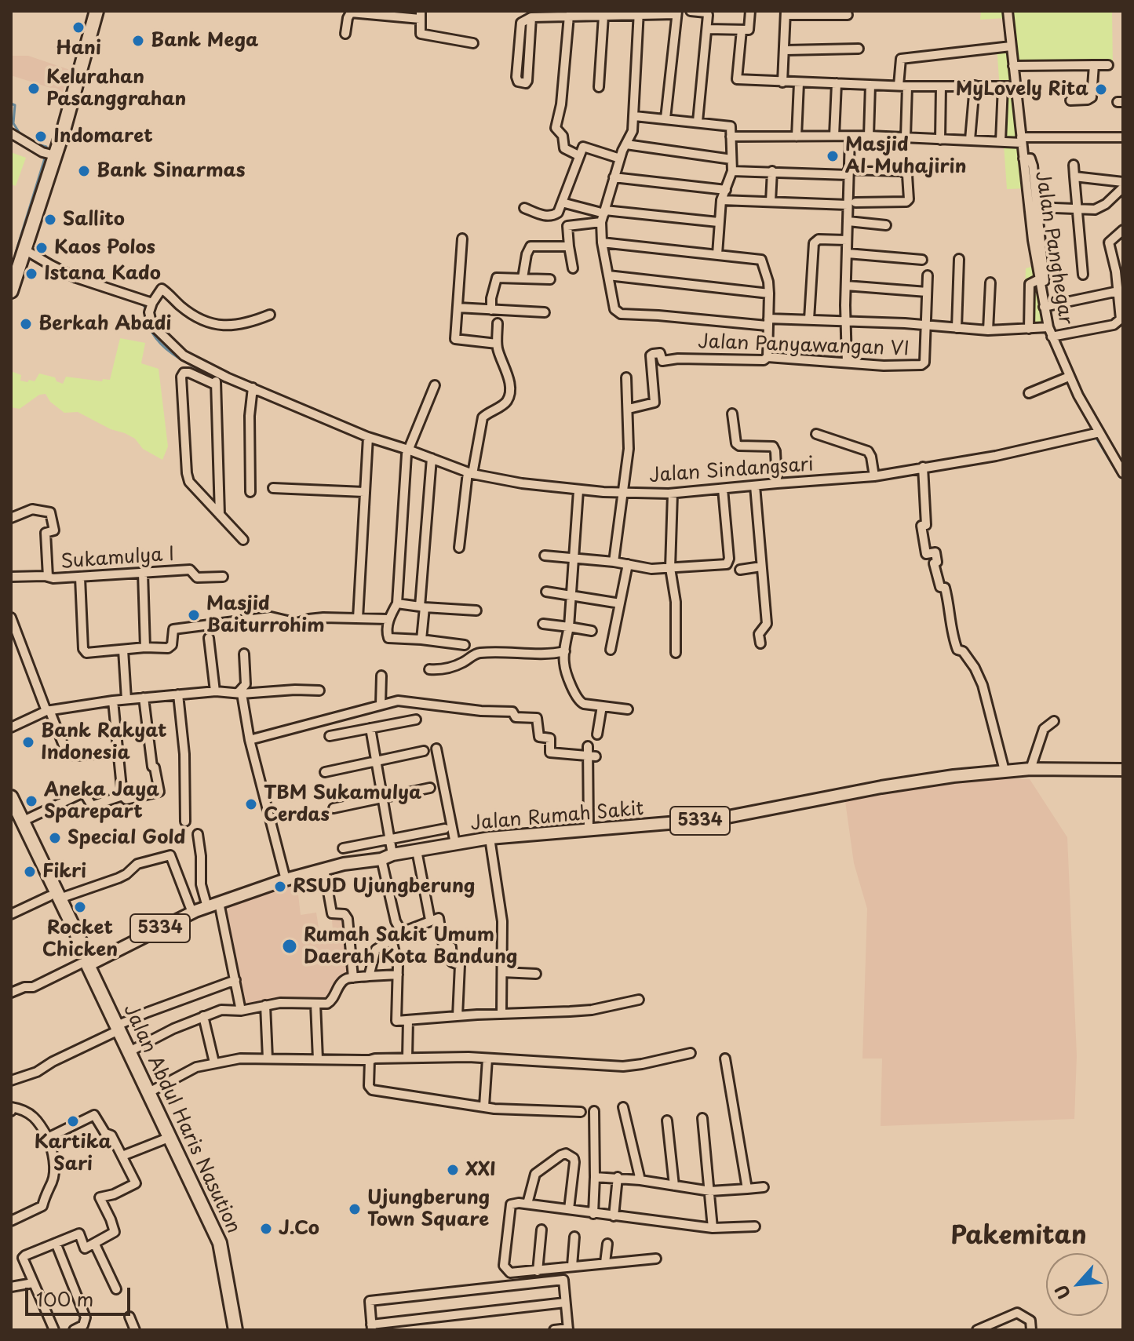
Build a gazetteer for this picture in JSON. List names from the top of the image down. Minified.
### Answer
{"streets":{"highway":["Jalan Abdul Haris Nasution"],"main road":["Jalan Rumah Sakit","5334"],"street":["Jalan Panghegar","Jalan Panyawangan VI","Jalan Sindangsari","Sukamulya I"]},"crossings":[["Jalan Panghegar","Jalan Sindangsari"],["Jalan Rumah Sakit","Jalan Abdul Haris Nasution"]],"districts":["Pakemitan"],"places":["Hani","Bank Mega","Kelurahan Pasanggrahan","MyLovely Rita","Indomaret","Masjid Al-Muhajirin","Bank Sinarmas","Sallito","Kaos Polos","Istana Kado","Berkah Abadi","Masjid Baiturrohim","Bank Rakyat Indonesia","Aneka Jaya Sparepart","TBM Sukamulya Cerdas","Special Gold","Fikri","RSUD Ujungberung","Rocket Chicken","Rumah Sakit Umum Daerah Kota Bandung","Kartika Sari","XXI","Ujungberung Town Square","J.Co"],"scale_bar":"100 m","north":"bottom left"}
